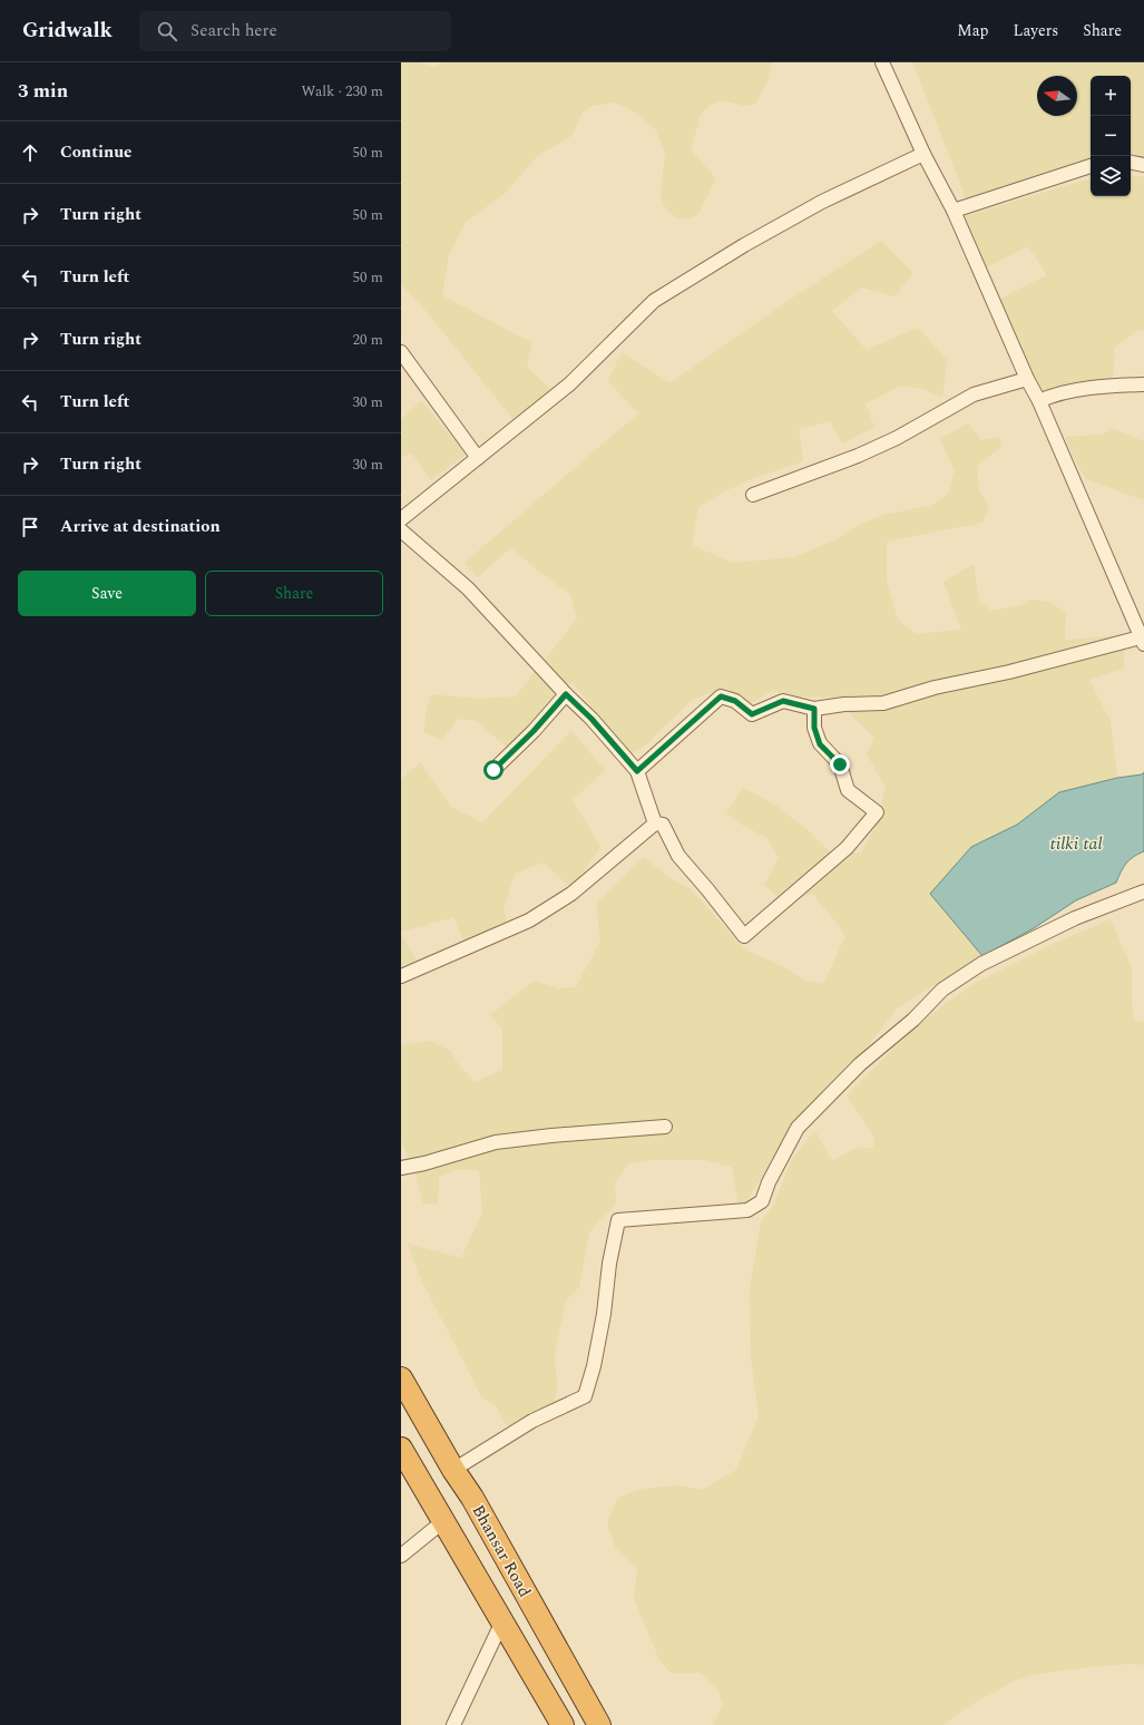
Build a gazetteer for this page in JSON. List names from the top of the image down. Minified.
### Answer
{"streets":{"highway":["Bhansar Road"]},"water":["tilki tal"],"north":"left","page":{"header":"Gridwalk","search":"Search here","nav":["Map","Layers","Share"],"heading":["3 min","Walk · 230 m"],"map_buttons":["+","−"],"list":[["Continue","50 m"],["Turn right","50 m"],["Turn left","50 m"],["Turn right","20 m"],["Turn left","30 m"],["Turn right","30 m"],"Arrive at destination"],"buttons":["Save","Share"]}}
